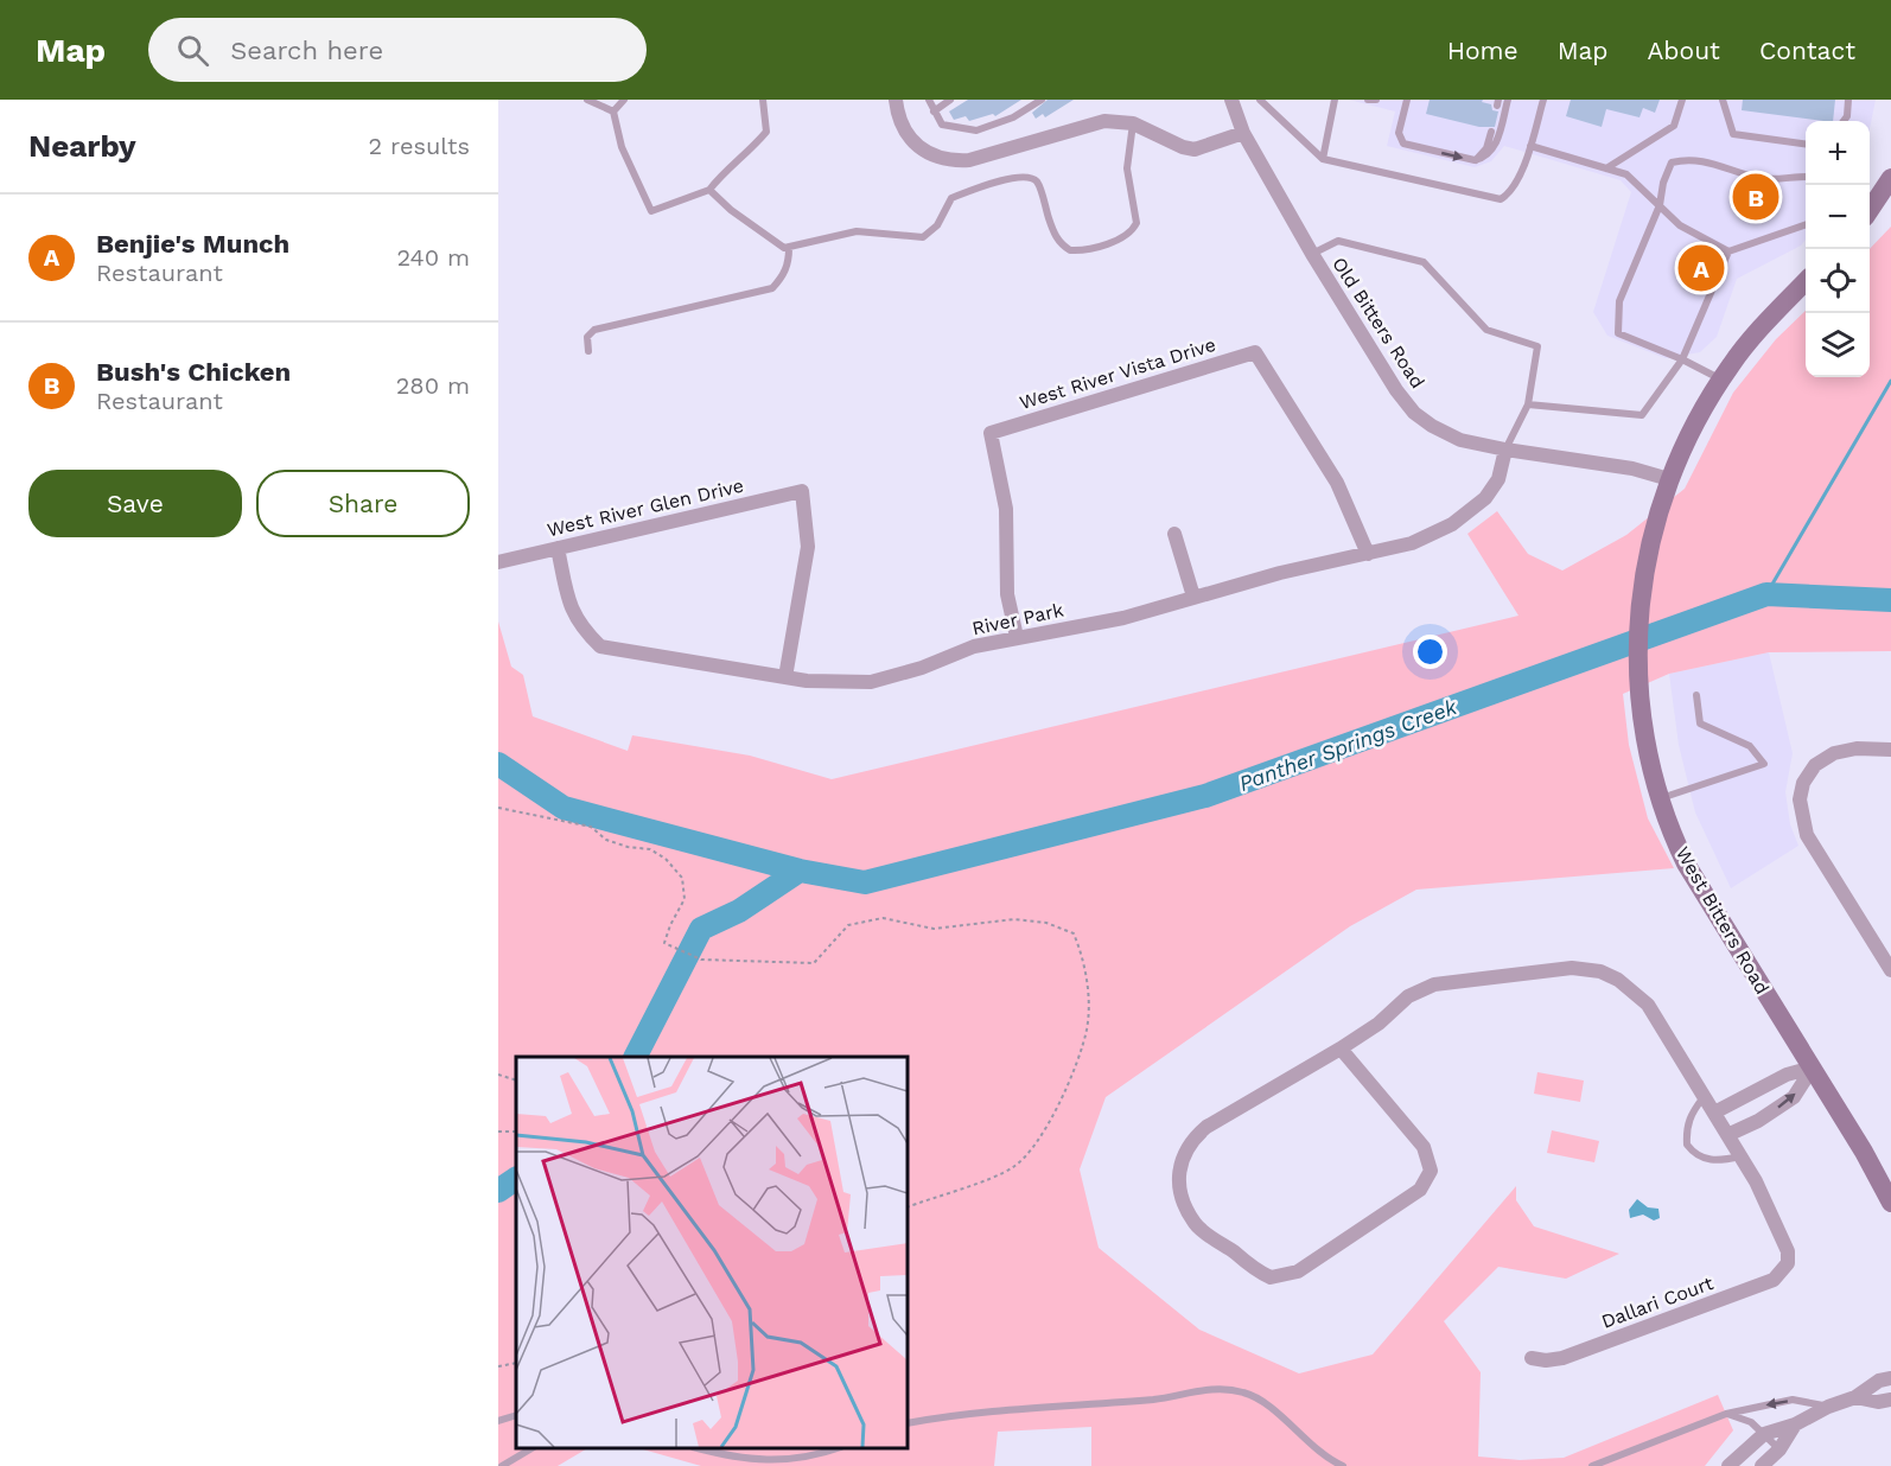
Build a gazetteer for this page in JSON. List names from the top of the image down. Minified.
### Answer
{"streets":{"main road":["West Bitters Road"],"street":["Old Bitters Road","West River Vista Drive","West River Glen Drive","River Park","Dallari Court"]},"crossings":[["Old Bitters Road","River Park"],["Old Bitters Road","West Bitters Road"],["West River Vista Drive","River Park"],["West River Glen Drive","River Park"]],"water":["Panther Springs Creek"],"page":{"header":"Map","search":"Search here","nav":["Home","Map","About","Contact"],"heading":["Nearby","2 results"],"map_buttons":["+","−"],"pins":["B","A"],"list":[{"mark":"A","name":"Benjie's Munch","note":"Restaurant","value":"240 m"},{"mark":"B","name":"Bush's Chicken","note":"Restaurant","value":"280 m"}],"buttons":["Save","Share"]}}
